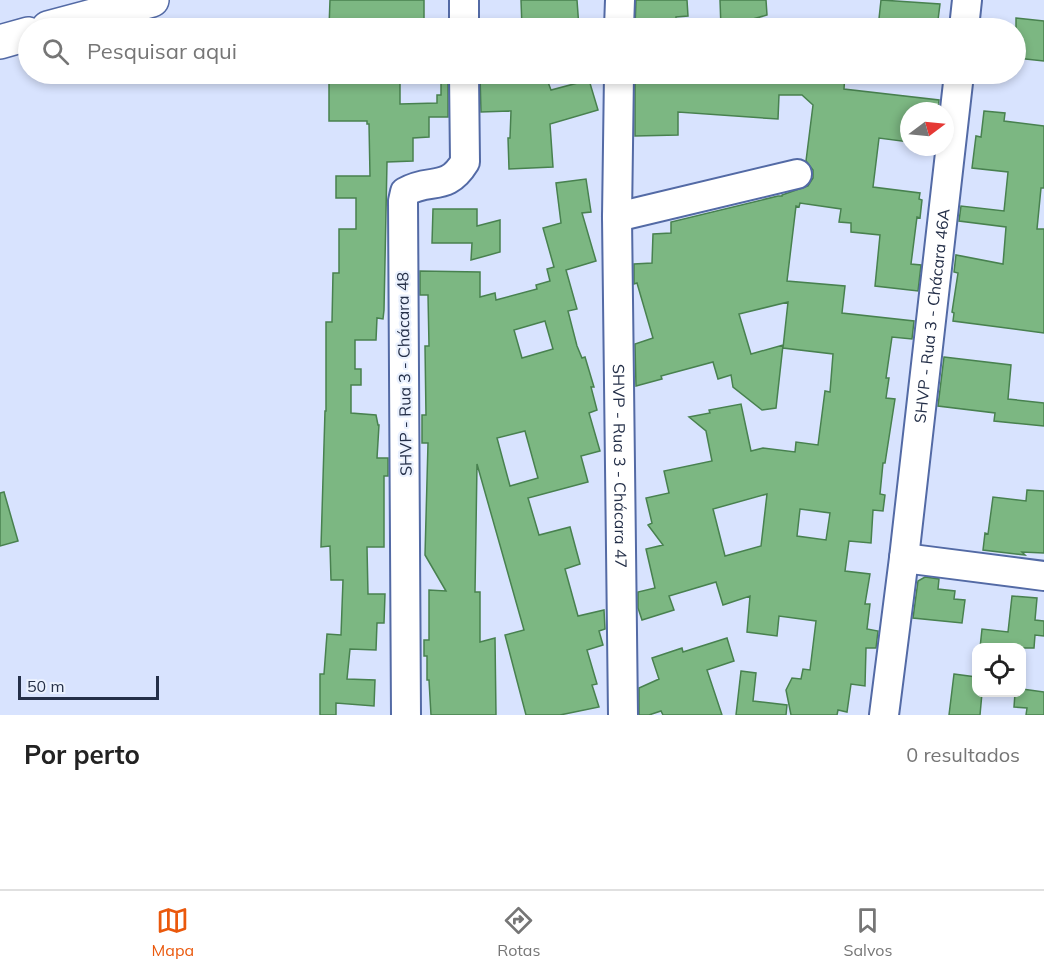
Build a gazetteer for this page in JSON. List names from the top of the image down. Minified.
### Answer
{"streets":{"street":["SHVP - Rua 3 - Chácara 46A","SHVP - Rua 3 - Chácara 48","SHVP - Rua 3 - Chácara 47"]},"scale_bar":"50 m","north":"right","page":{"search":"Pesquisar aqui","scale":"50 m","heading":["Por perto","0 resultados"],"nav":["Mapa","Rotas","Salvos"]}}
